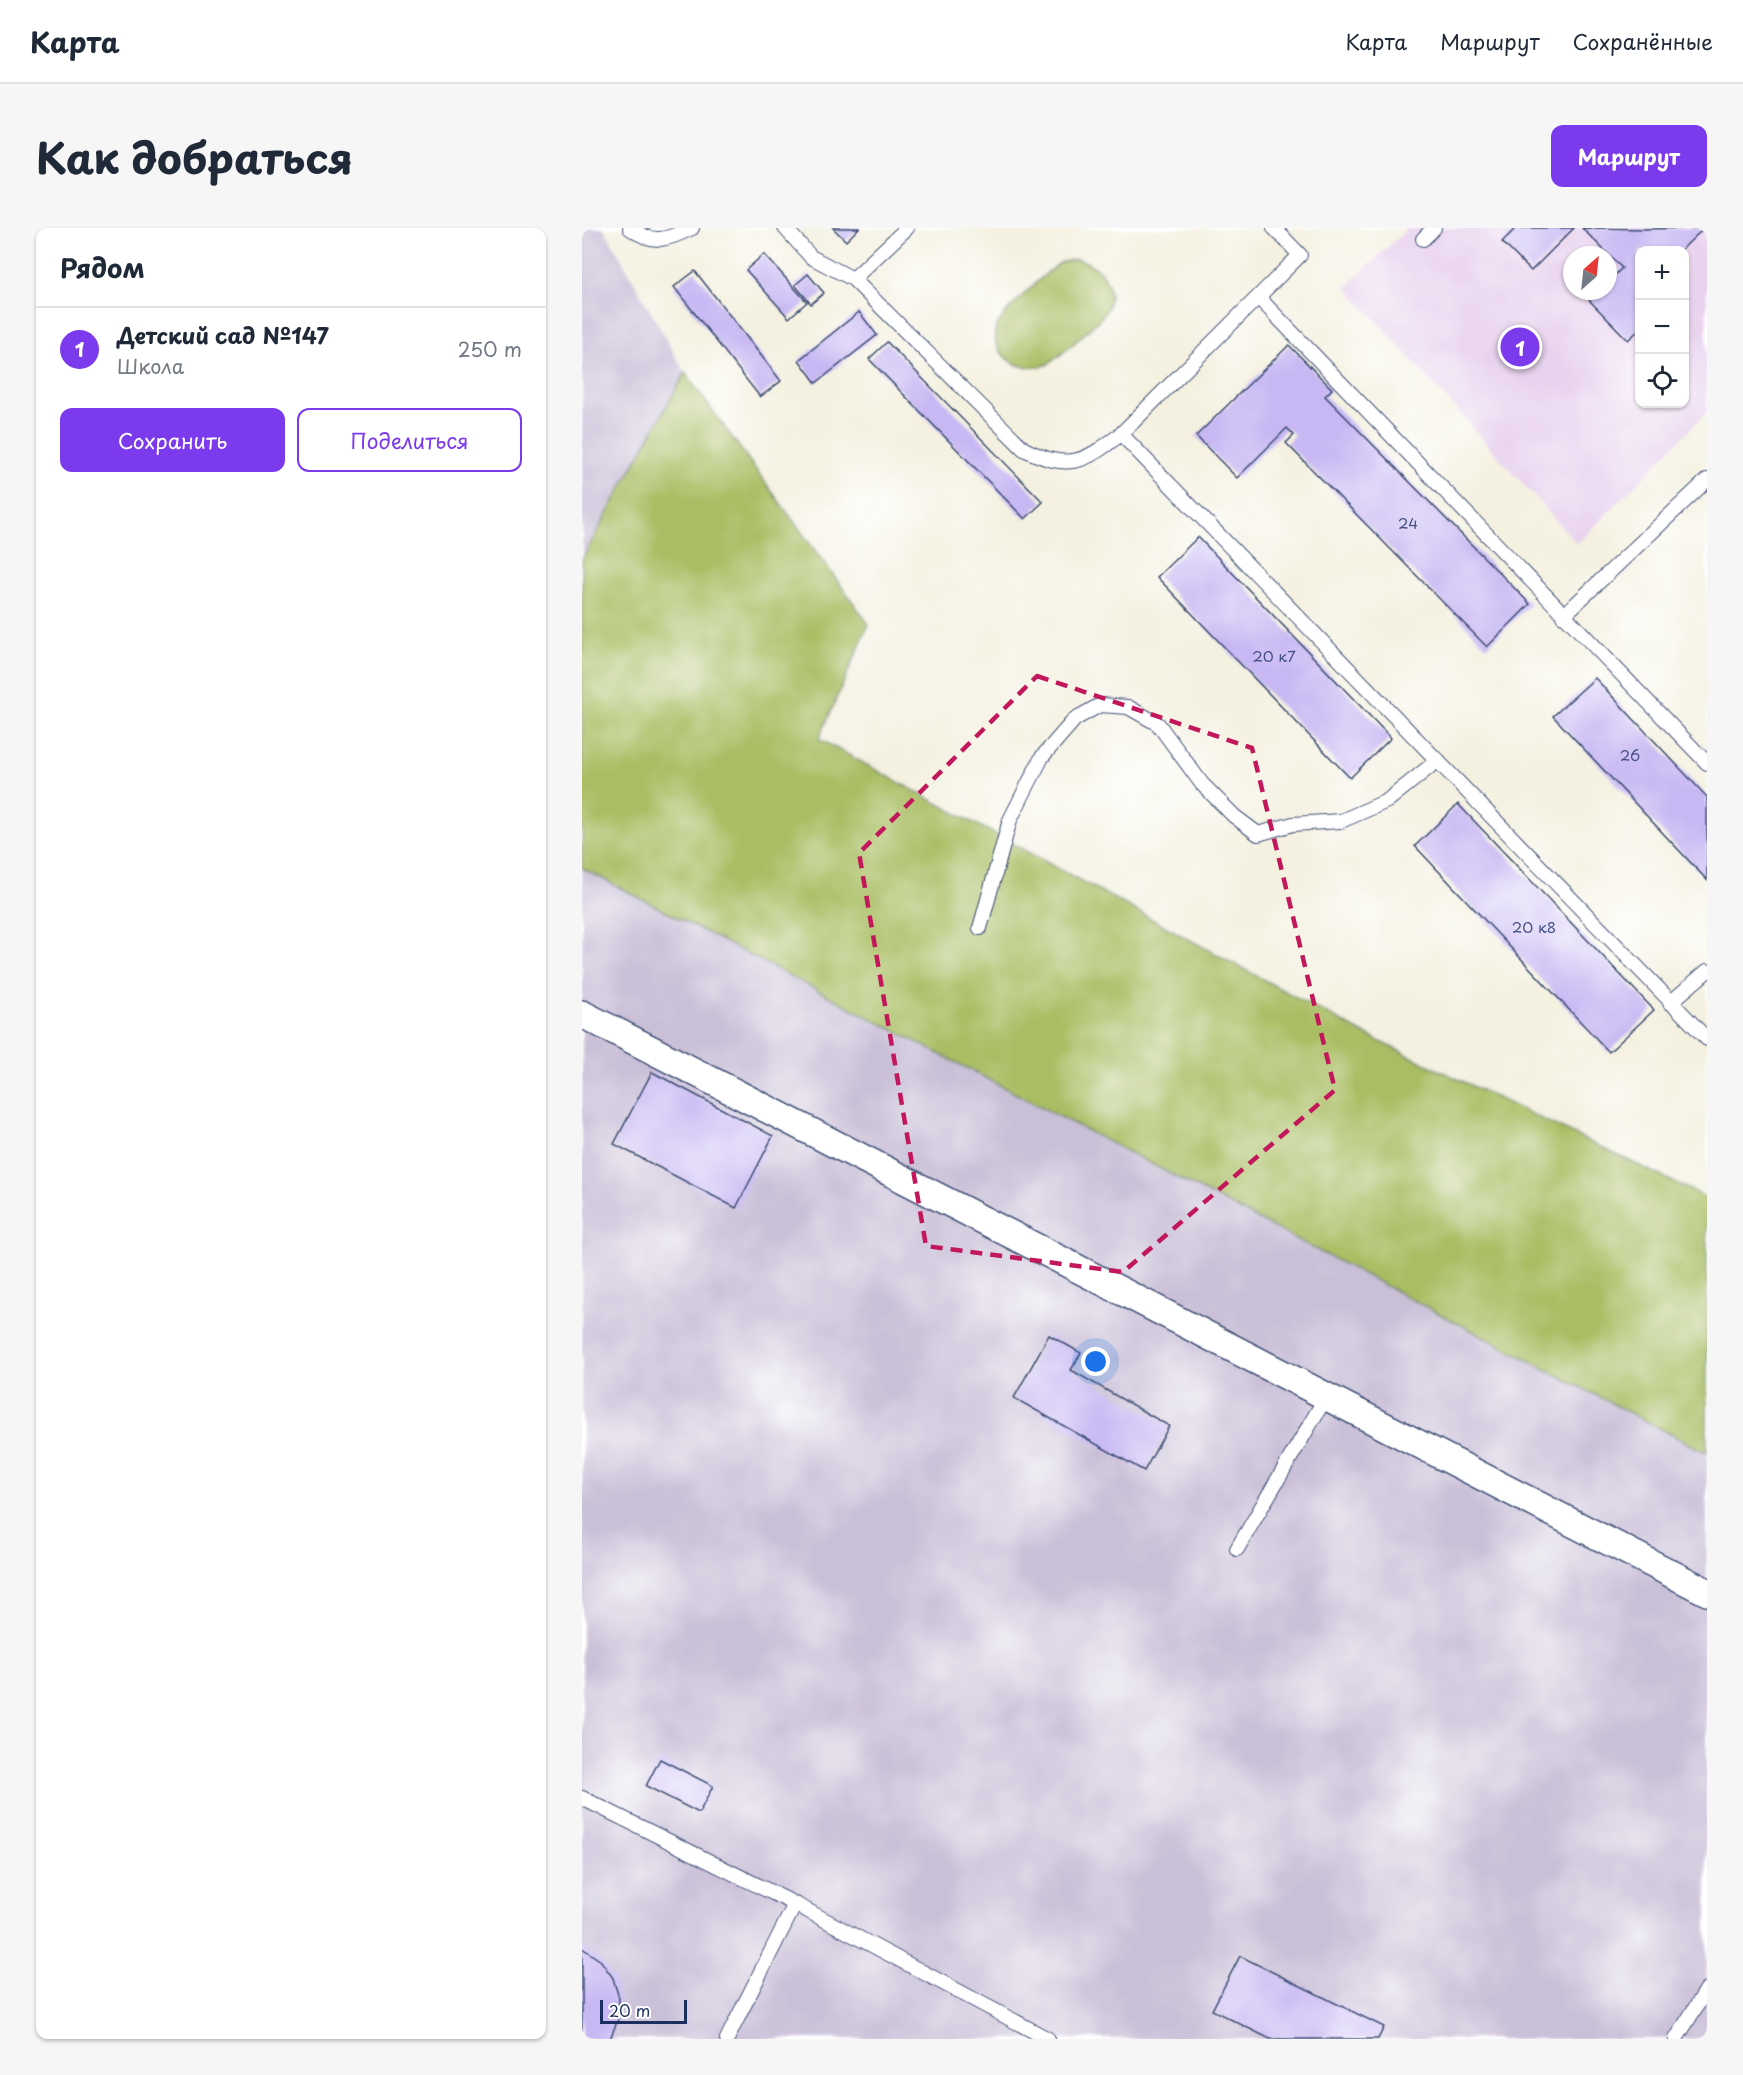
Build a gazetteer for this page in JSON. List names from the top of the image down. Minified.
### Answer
{"house_numbers":["24","20 к7","26","20 к8"],"scale_bar":"20 m","north":"top right","page":{"header":"Карта","nav":["Карта","Маршрут","Сохранённые"],"title":"Как добраться","buttons":["Маршрут",["Сохранить","Поделиться"]],"heading":"Рядом","map_buttons":["+","−"],"list":[{"mark":"1","name":"Детский сад №147","note":"Школа","value":"250 m"}],"pins":"1","scale":"20 m"}}
